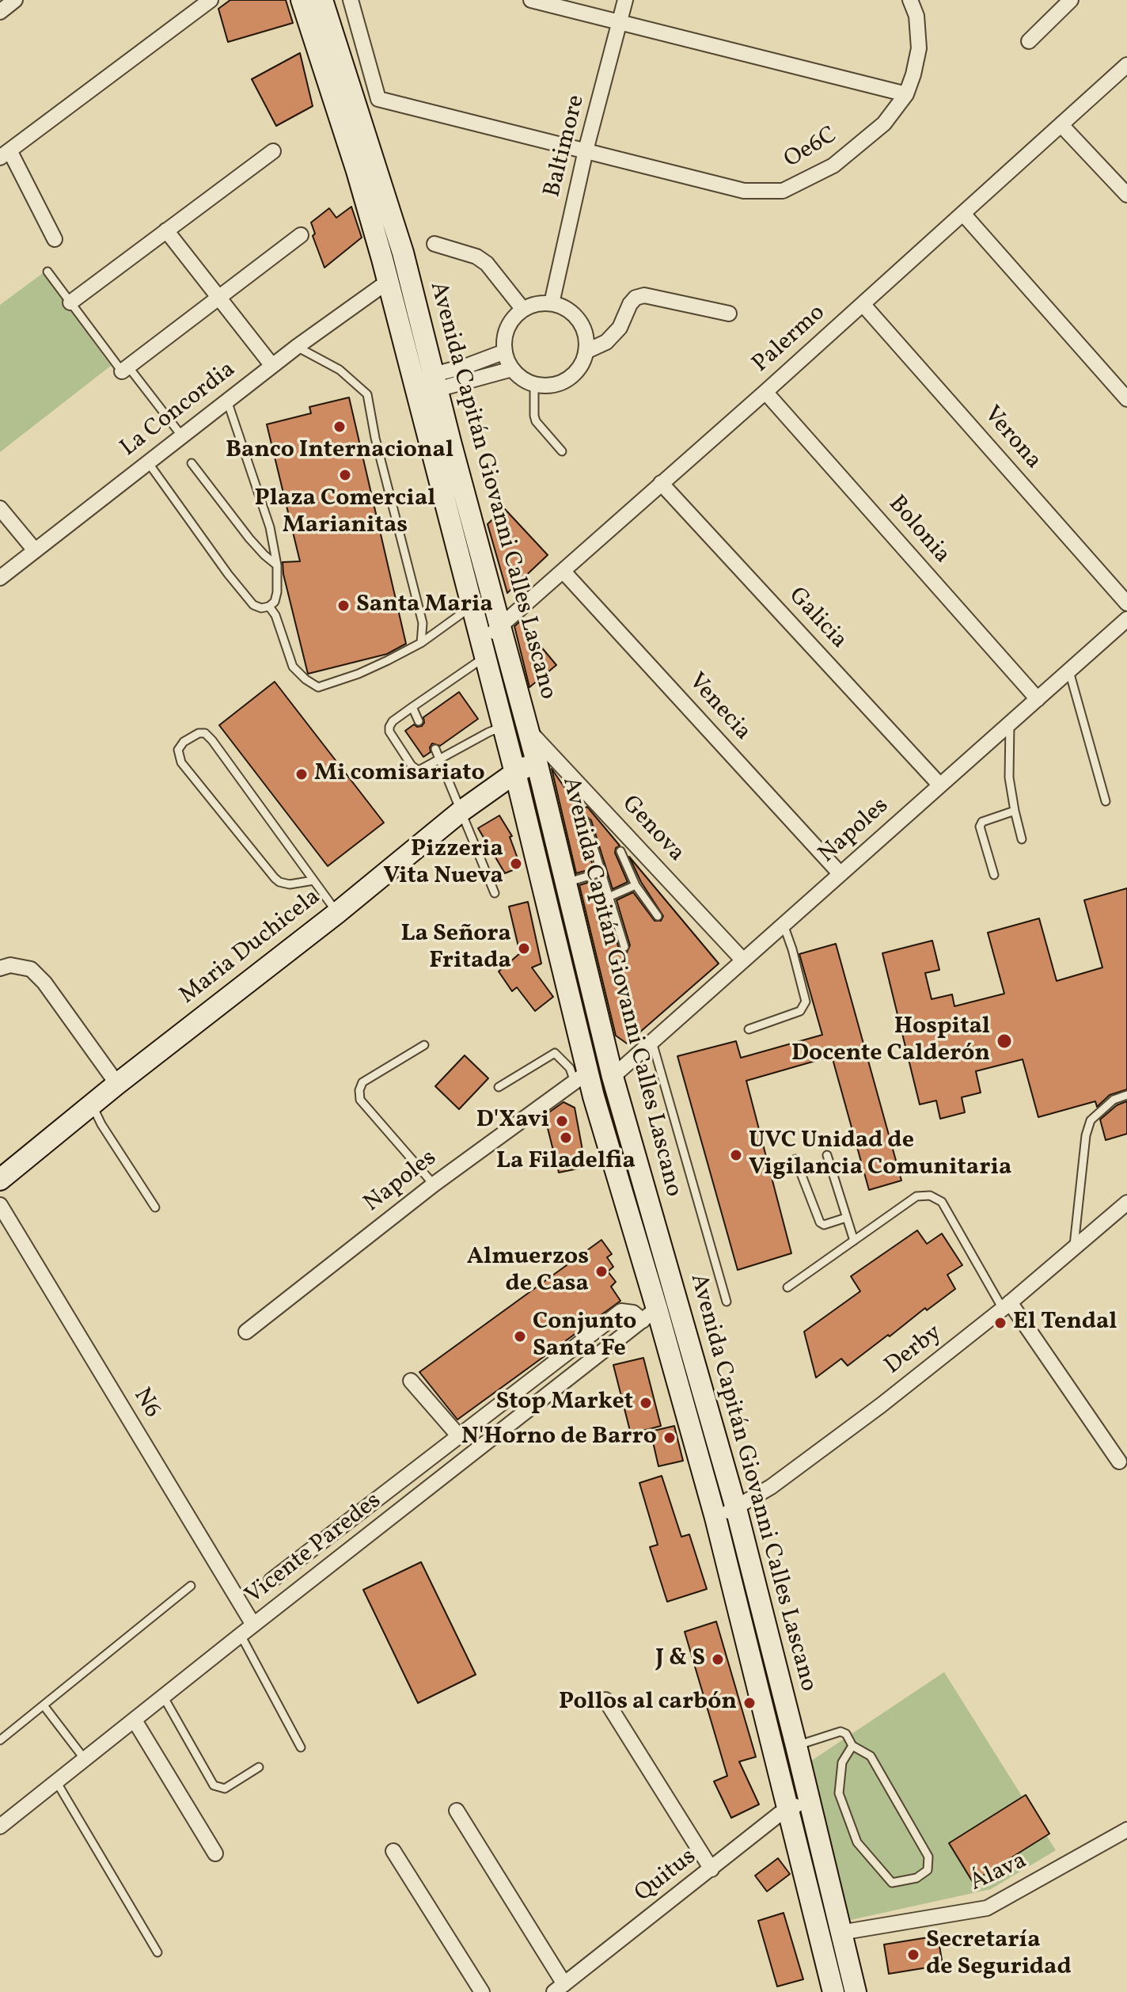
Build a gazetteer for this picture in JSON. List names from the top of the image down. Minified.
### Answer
{"streets":{"main road":["Avenida Capitán Giovanni Calles Lascano","Maria Duchicela"],"street":["Baltimore","Oe6C","Palermo","La Concordia","Verona","Bolonia","Galicia","Venecia","Genova","Napoles","Derby","N6","Vicente Paredes","Álava","Quitus"]},"crossings":[["Baltimore","Oe6C"],["Palermo","Verona"],["Palermo","Avenida Capitán Giovanni Calles Lascano"],["Palermo","Bolonia"],["Palermo","Galicia"],["Palermo","Venecia"],["La Concordia","Avenida Capitán Giovanni Calles Lascano"],["Avenida Capitán Giovanni Calles Lascano","Genova"],["Avenida Capitán Giovanni Calles Lascano","Napoles"],["Avenida Capitán Giovanni Calles Lascano","Maria Duchicela"],["Avenida Capitán Giovanni Calles Lascano","Derby"],["Avenida Capitán Giovanni Calles Lascano","Vicente Paredes"],["Avenida Capitán Giovanni Calles Lascano","Álava"],["Avenida Capitán Giovanni Calles Lascano","Quitus"],["Bolonia","Napoles"],["Galicia","Napoles"],["Venecia","Napoles"],["Genova","Napoles"],["N6","Vicente Paredes"]],"places":["Banco Internacional","Plaza Comercial Marianitas","Santa Maria","Mi comisariato","Pizzeria Vita Nueva","La Señora Fritada","Hospital Docente Calderón","D'Xavi","La Filadelfia","UVC Unidad de Vigilancia Comunitaria","Almuerzos de Casa","El Tendal","Conjunto Santa Fe","Stop Market","N'Horno de Barro","J & S","Pollos al carbón","Secretaría de Seguridad"]}
